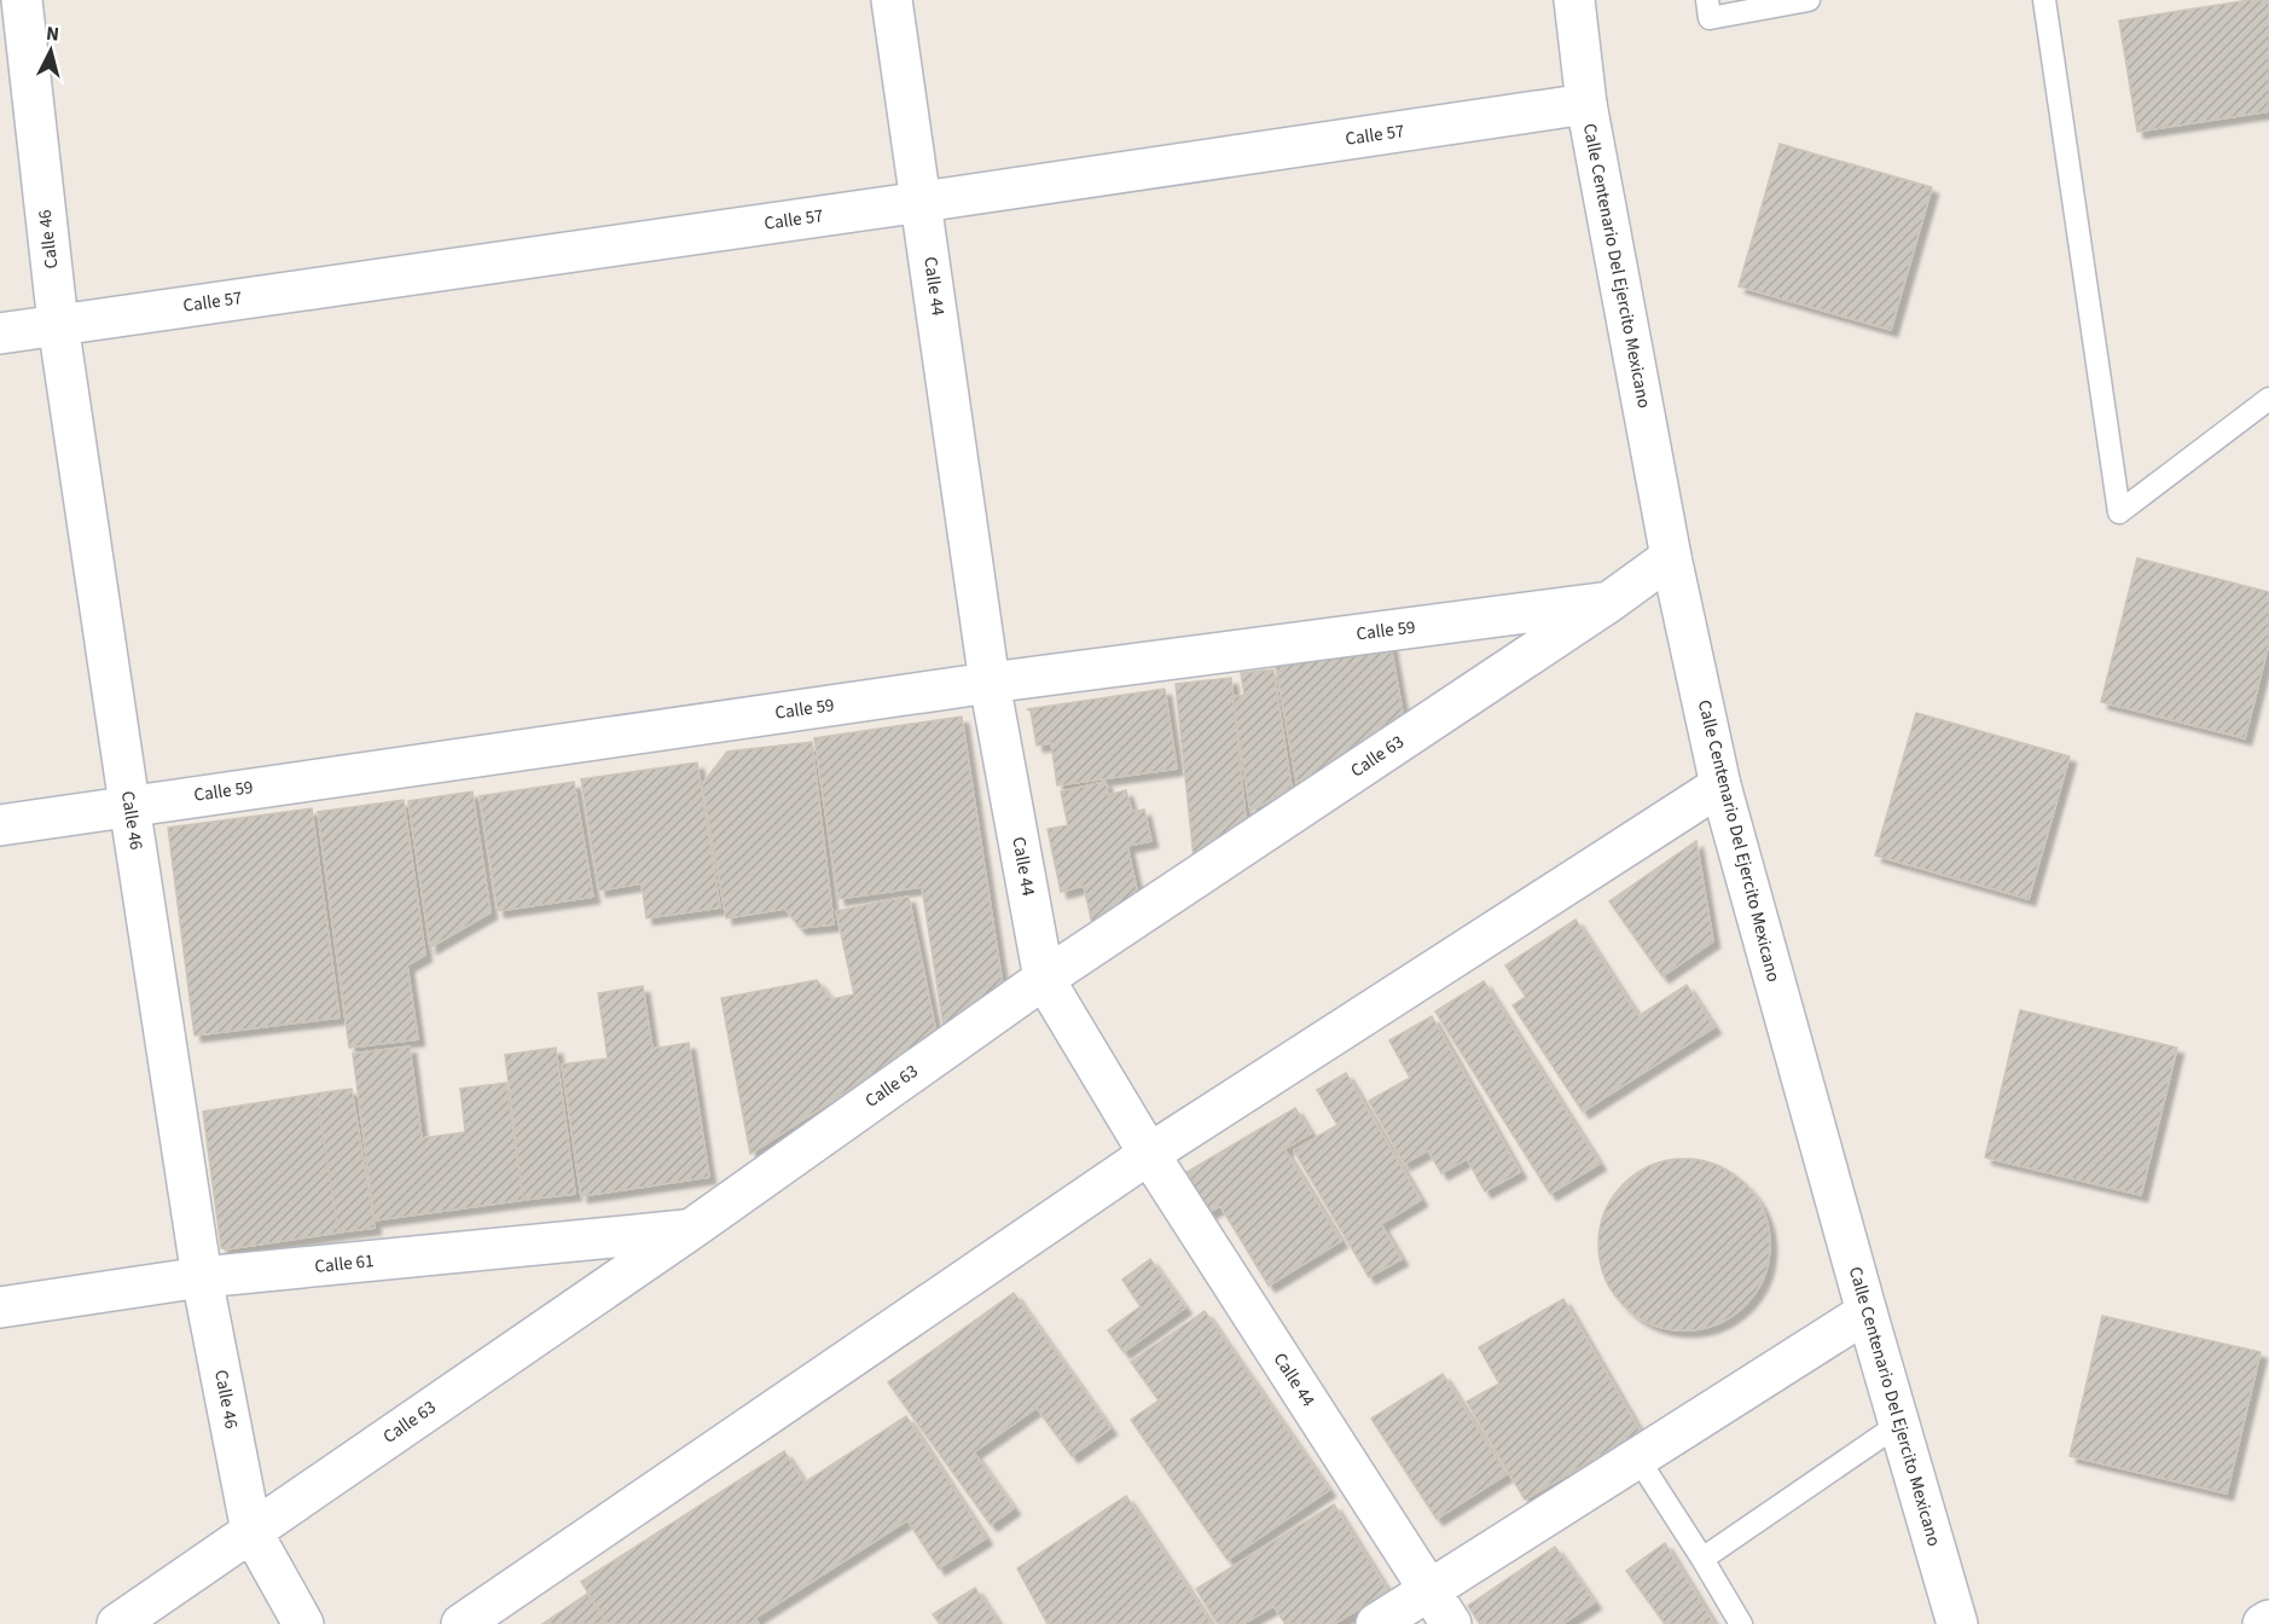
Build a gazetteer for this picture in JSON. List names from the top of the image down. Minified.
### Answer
{"streets":{"street":["Calle 57","Calle 46","Calle Centenario Del Ejercito Mexicano","Calle 44","Calle 59","Calle 63","Calle 61"]},"crossings":[["Calle 57","Calle 46"],["Calle 57","Calle Centenario Del Ejercito Mexicano"],["Calle 57","Calle 44"],["Calle 46","Calle 59"],["Calle 46","Calle 63"],["Calle 46","Calle 61"],["Calle Centenario Del Ejercito Mexicano","Calle 63"],["Calle 44","Calle 59"],["Calle 44","Calle 63"],["Calle 59","Calle 63"],["Calle 63","Calle 61"]],"north":"top"}
